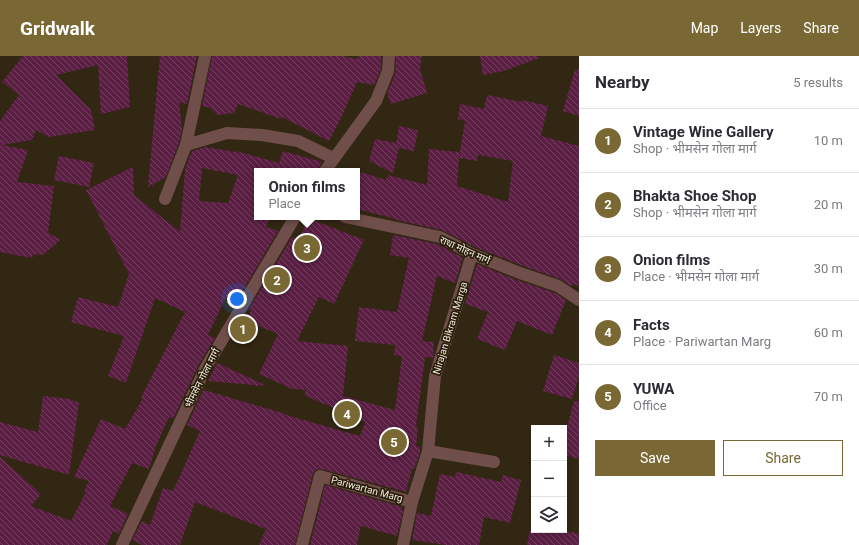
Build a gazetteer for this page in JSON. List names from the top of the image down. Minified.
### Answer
{"streets":{"street":["राधा मोहन मार्ग","Nirajan Bikram Marga","भीमसेन गोला मार्ग","Pariwartan Marg"]},"crossings":[["राधा मोहन मार्ग","Nirajan Bikram Marga"],["Nirajan Bikram Marga","Pariwartan Marg"]],"page":{"header":"Gridwalk","nav":["Map","Layers","Share"],"heading":["Nearby","5 results"],"list":[{"mark":"1","name":"Vintage Wine Gallery","note":"Shop · भीमसेन गोला मार्ग","value":"10 m"},{"mark":"2","name":"Bhakta Shoe Shop","note":"Shop · भीमसेन गोला मार्ग","value":"20 m"},{"mark":"3","name":"Onion films","note":"Place · भीमसेन गोला मार्ग","value":"30 m"},{"mark":"4","name":"Facts","note":"Place · Pariwartan Marg","value":"60 m"},{"mark":"5","name":"YUWA","note":"Office","value":"70 m"}],"popup":["Onion films","Place"],"pins":["3","2","1","4","5"],"map_buttons":["+","−"],"buttons":["Save","Share"]}}
